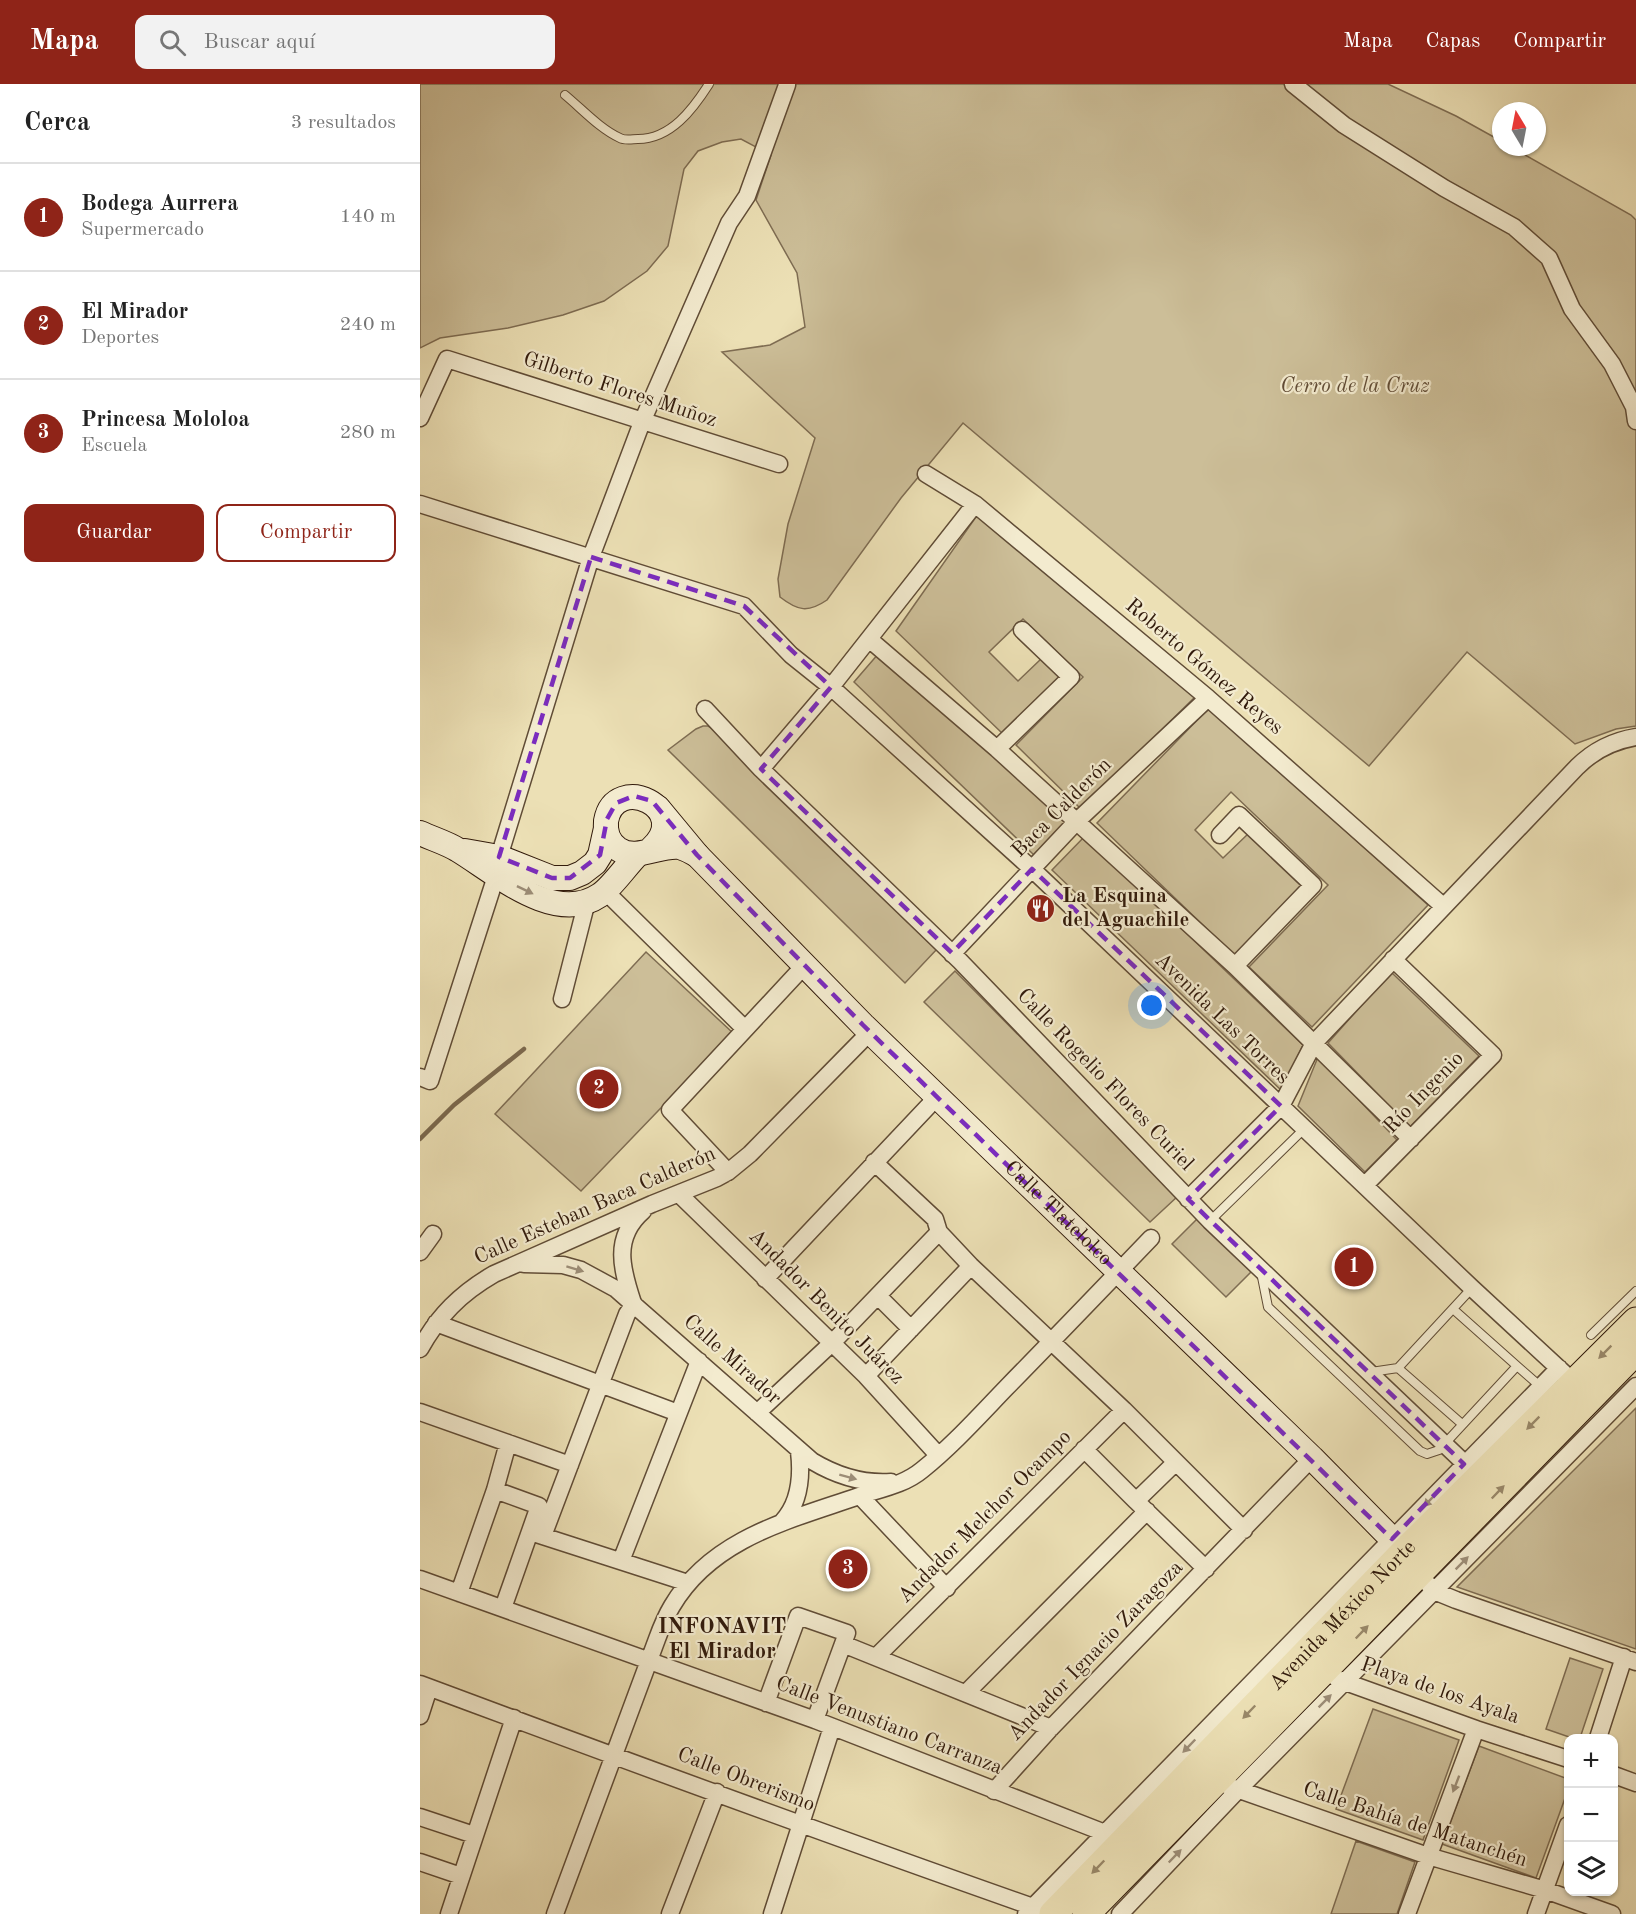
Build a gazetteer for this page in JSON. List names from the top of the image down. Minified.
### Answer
{"streets":{"main road":["Avenida México Norte"],"street":["Gilberto Flores Muñoz","Roberto Gómez Reyes","Baca Calderón","Avenida Las Torres","Calle Rogelio Flores Curiel","Río Ingenio","Calle Esteban Baca Calderón","Calle Tlatelolco","Andador Benito Juárez","Calle Mirador","Andador Melchor Ocampo","Andador Ignacio Zaragoza","Playa de los Ayala","Calle Venustiano Carranza","Calle Obrerismo","Calle Bahía de Matanchén"]},"crossings":[["Roberto Gómez Reyes","Baca Calderón"],["Baca Calderón","Avenida Las Torres"],["Baca Calderón","Calle Rogelio Flores Curiel"],["Avenida Las Torres","Río Ingenio"],["Avenida Las Torres","Avenida México Norte"],["Calle Rogelio Flores Curiel","Avenida México Norte"],["Calle Esteban Baca Calderón","Calle Tlatelolco"],["Calle Esteban Baca Calderón","Andador Benito Juárez"],["Calle Esteban Baca Calderón","Calle Mirador"],["Calle Tlatelolco","Avenida México Norte"],["Calle Tlatelolco","Andador Ignacio Zaragoza"],["Avenida México Norte","Playa de los Ayala"],["Avenida México Norte","Calle Venustiano Carranza"],["Avenida México Norte","Calle Obrerismo"],["Avenida México Norte","Calle Bahía de Matanchén"],["Andador Ignacio Zaragoza","Calle Venustiano Carranza"]],"one_way":["Calle Mirador"],"districts":["INFONAVIT El Mirador"],"parks":["Cerro de la Cruz"],"places":{"restaurant":["La Esquina del Aguachile"]},"north":"top","page":{"header":"Mapa","search":"Buscar aquí","nav":["Mapa","Capas","Compartir"],"heading":["Cerca","3 resultados"],"list":[{"mark":"1","name":"Bodega Aurrera","note":"Supermercado","value":"140 m"},{"mark":"2","name":"El Mirador","note":"Deportes","value":"240 m"},{"mark":"3","name":"Princesa Mololoa","note":"Escuela","value":"280 m"}],"buttons":["Guardar","Compartir"],"pins":["2","1","3"],"map_buttons":["+","−"]}}
